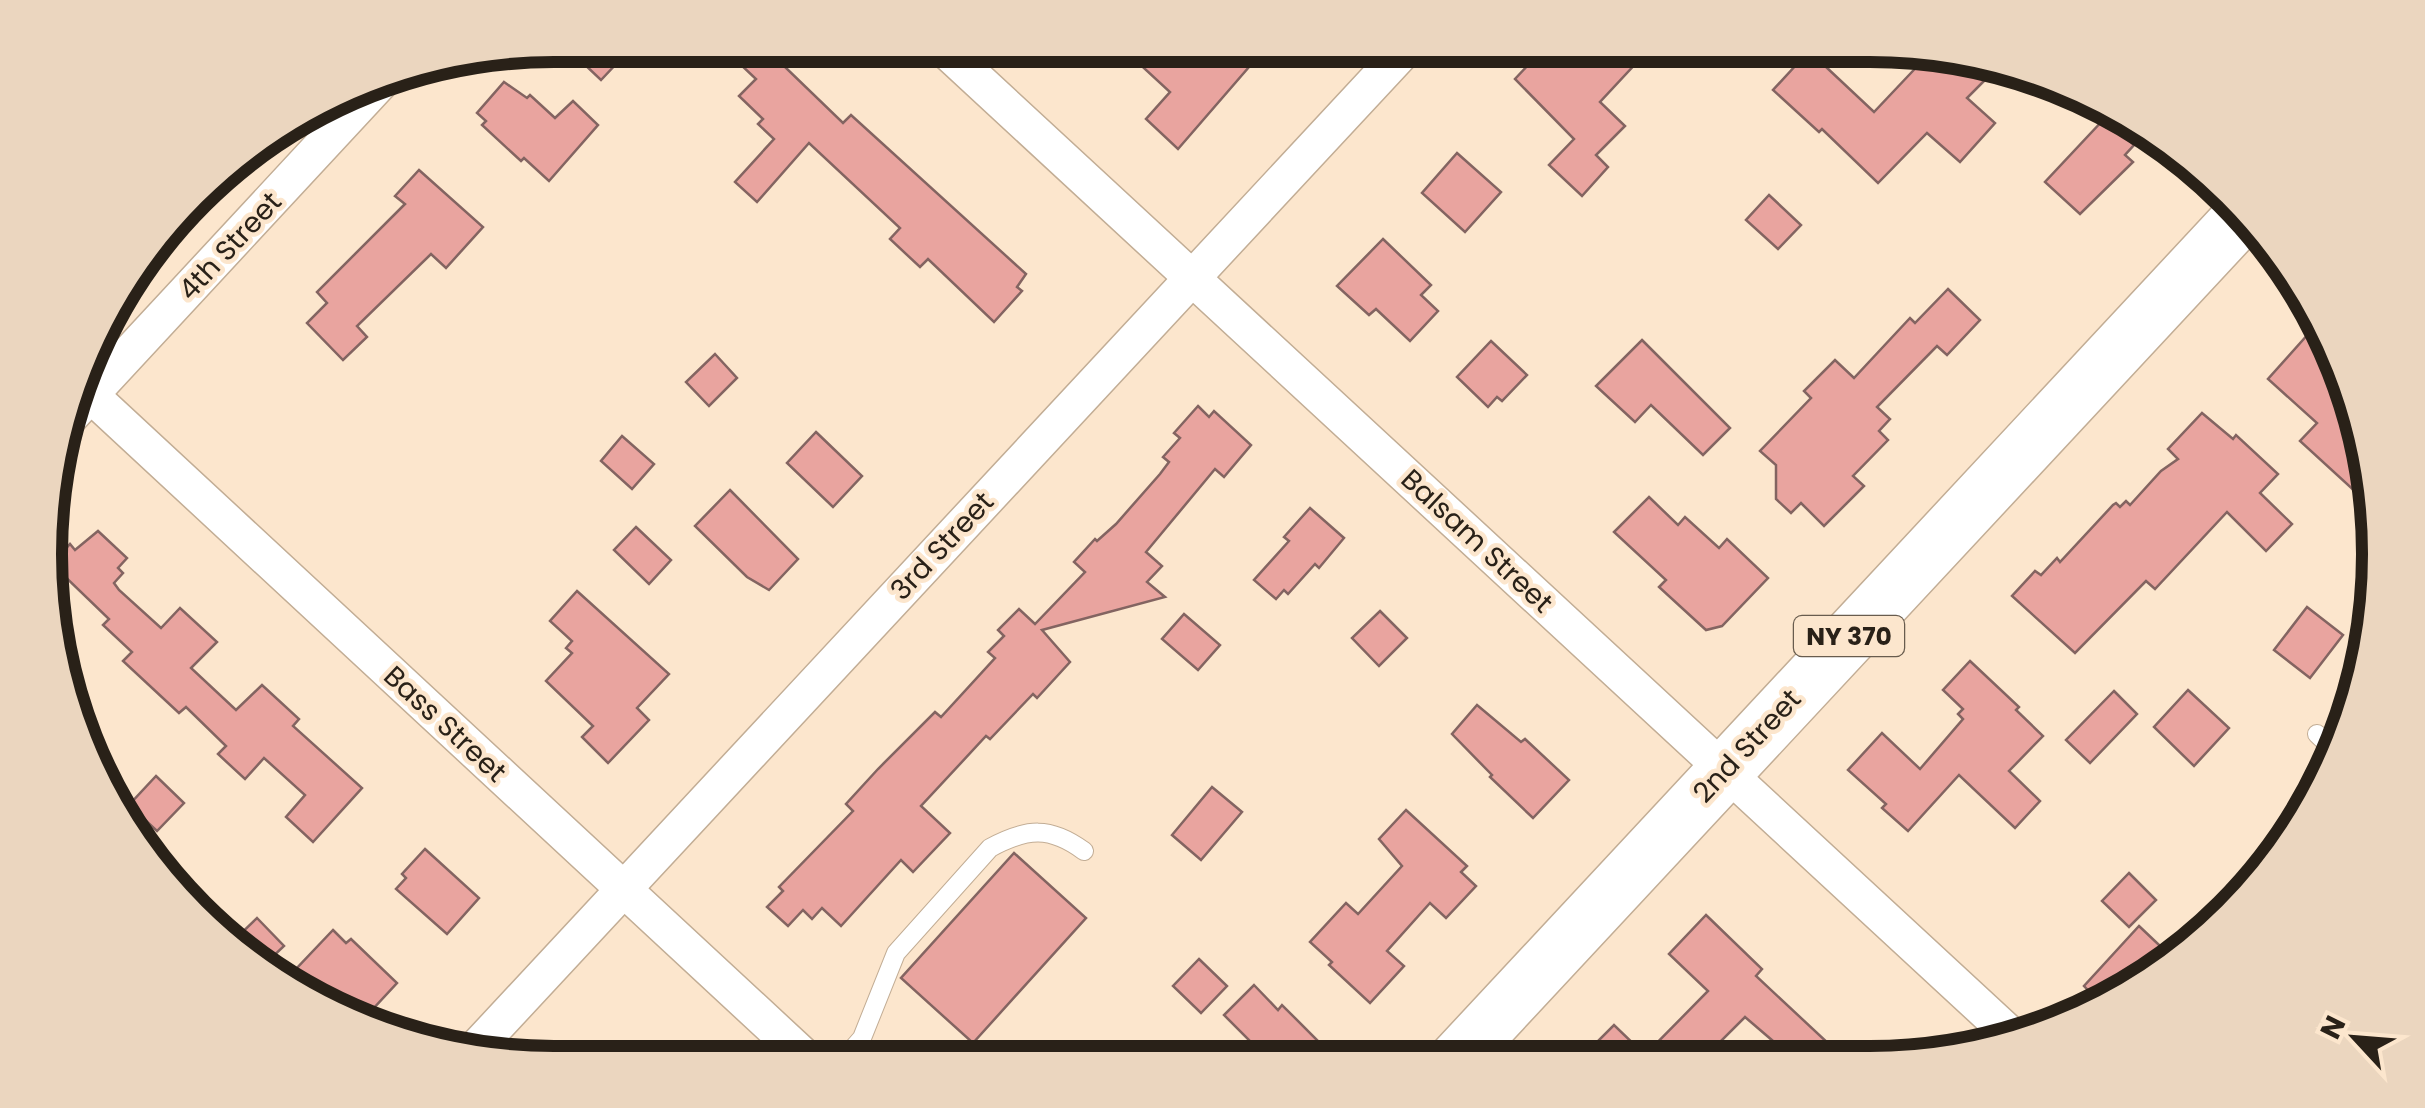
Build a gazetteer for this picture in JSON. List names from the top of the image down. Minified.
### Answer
{"streets":{"main road":["NY 370","2nd Street"],"street":["4th Street","Balsam Street","3rd Street","Bass Street"]},"crossings":[["Balsam Street","3rd Street"],["Balsam Street","2nd Street"],["3rd Street","Bass Street"]],"north":"top left"}
